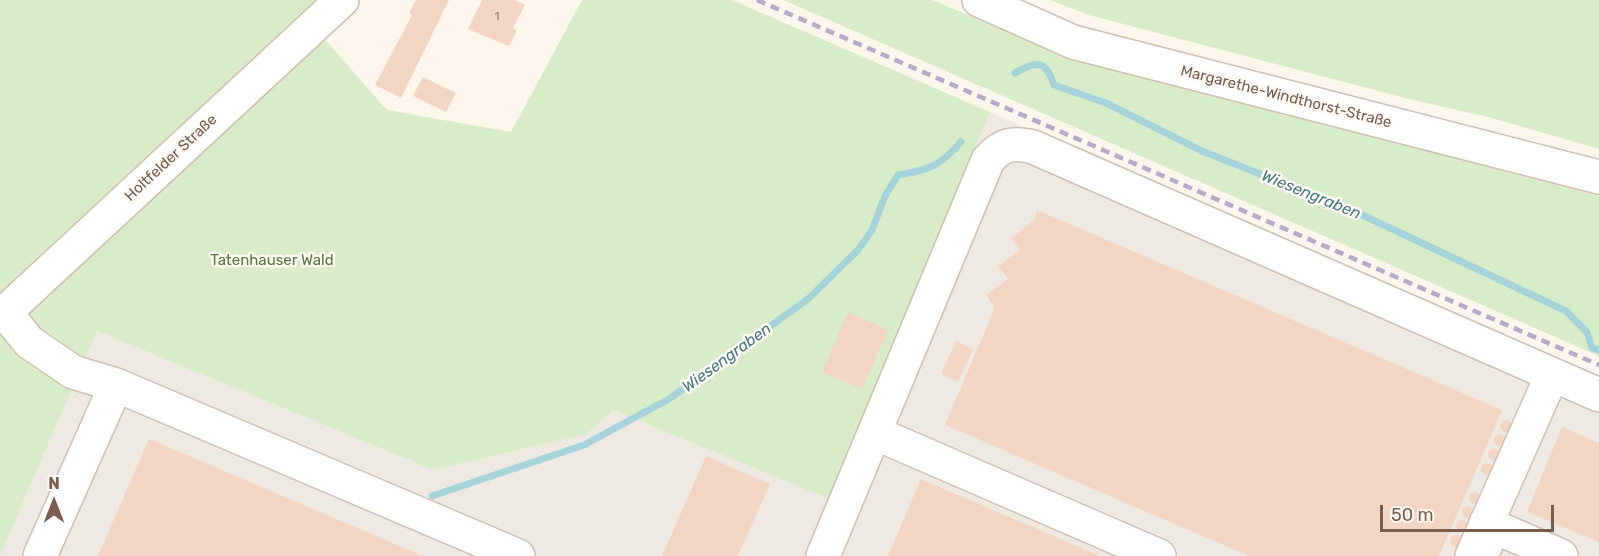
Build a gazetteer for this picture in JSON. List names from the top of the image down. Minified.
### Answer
{"streets":{"street":["Margarethe-Windthorst-Straße","Holtfelder Straße"]},"water":["Wiesengraben"],"parks":["Tatenhauser Wald"],"house_numbers":["1"],"scale_bar":"50 m","north":"top"}
